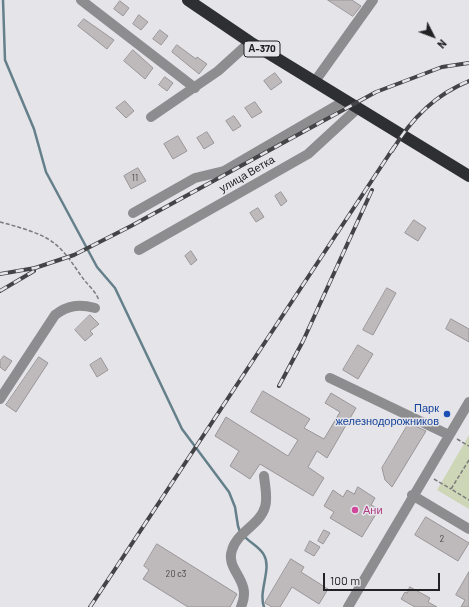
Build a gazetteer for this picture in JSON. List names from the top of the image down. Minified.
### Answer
{"streets":{"highway":["А-370"],"street":["улица Ветка"]},"crossings":[["А-370","улица Ветка"]],"places":["Парк железнодорожников","Ани"],"house_numbers":["11","2","20 с3"],"scale_bar":"100 m","north":"bottom right"}
